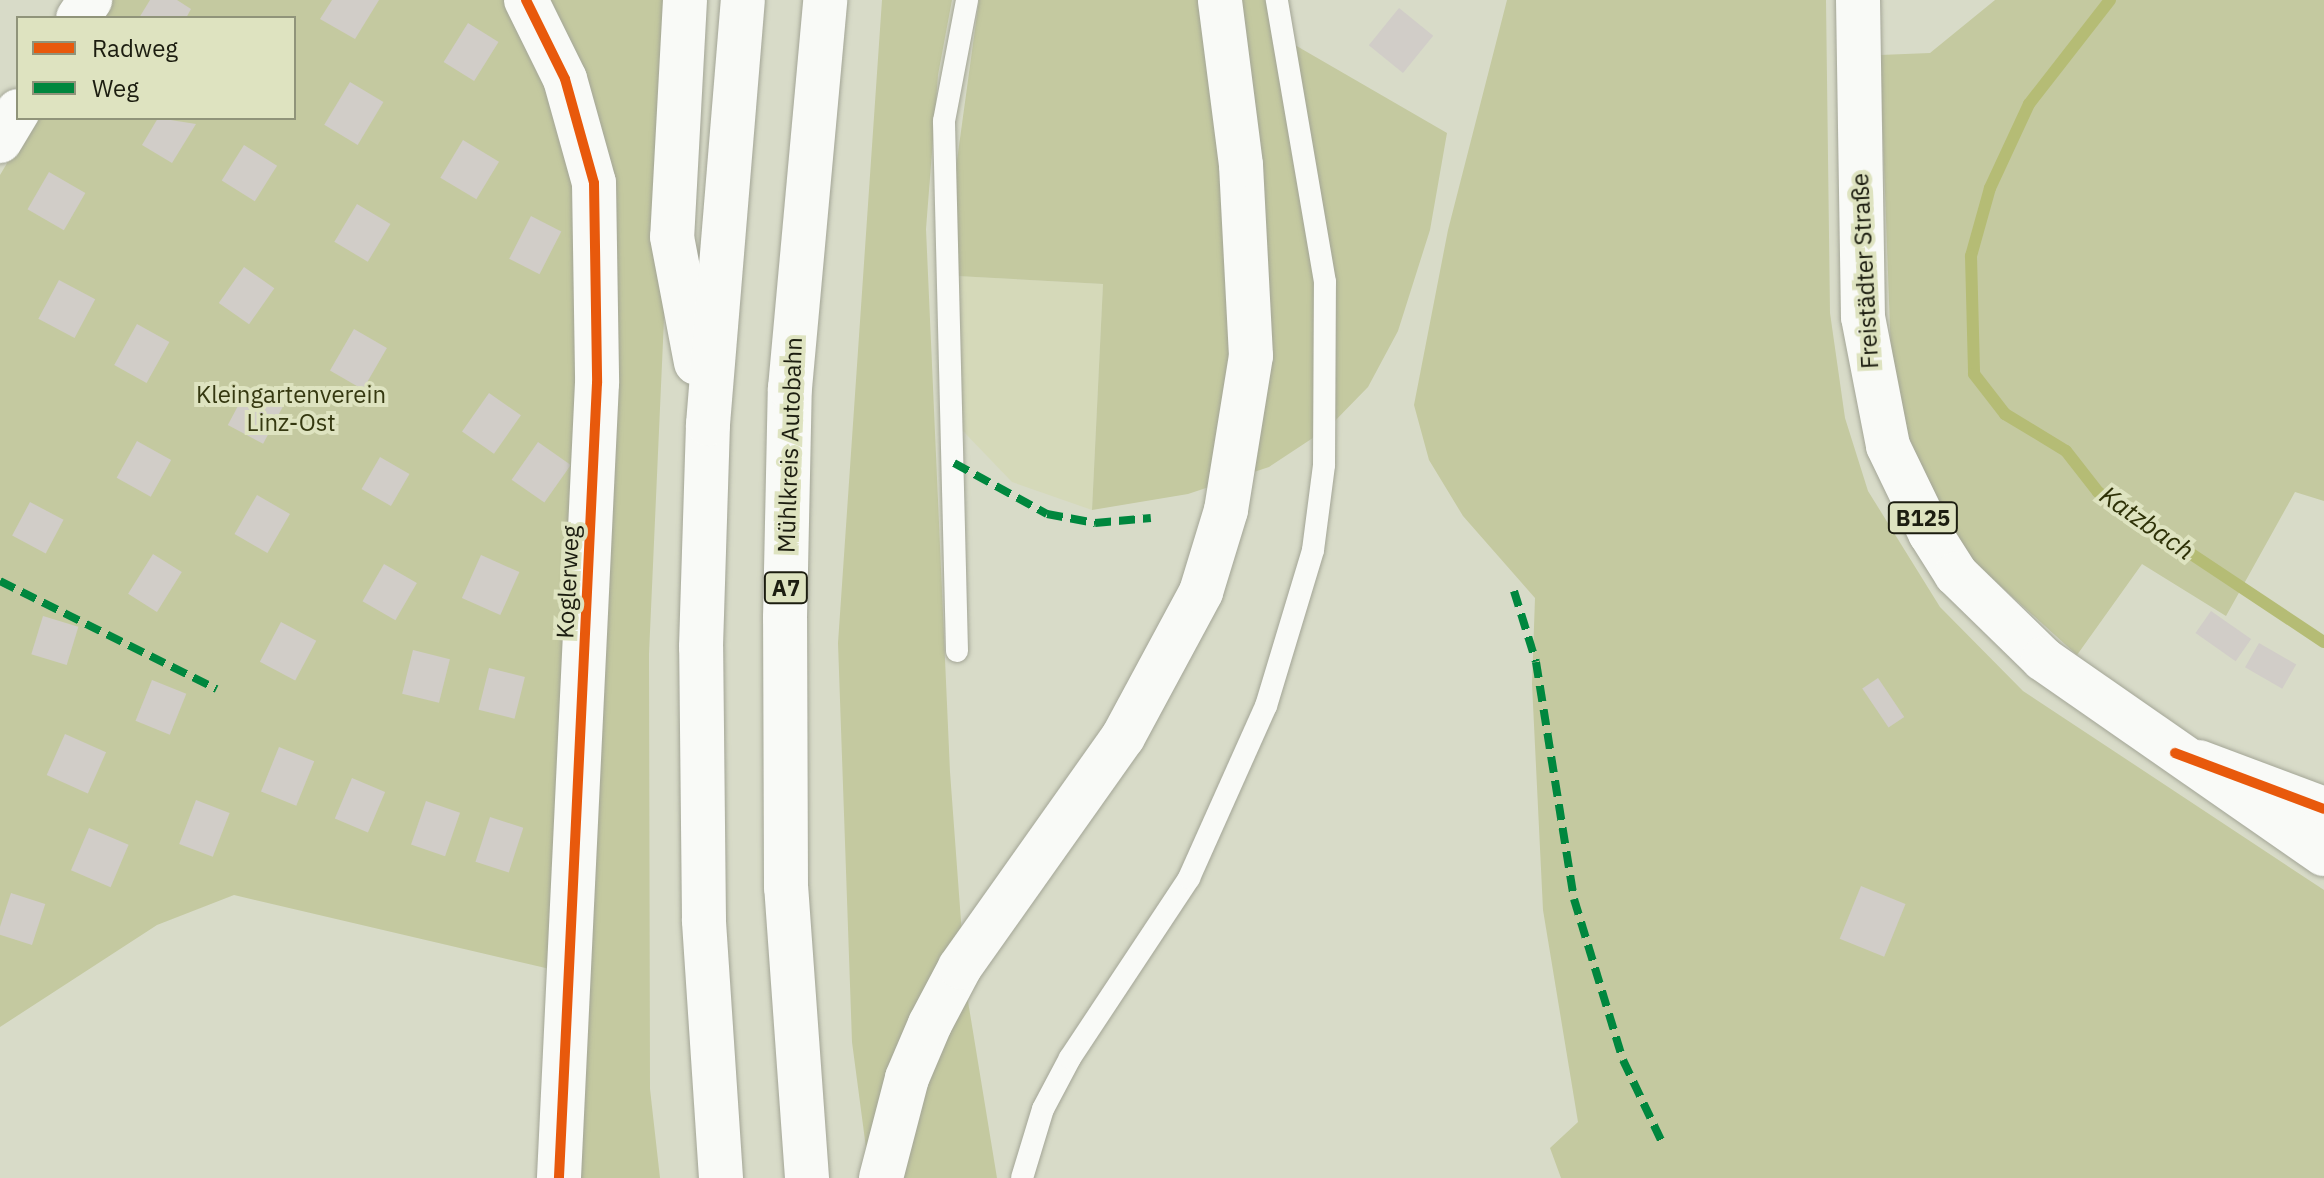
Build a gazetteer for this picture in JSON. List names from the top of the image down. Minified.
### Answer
{"streets":{"main road":["Freistädter Straße","Mühlkreis Autobahn","B125","Koglerweg","A7"]},"water":["Katzbach"],"parks":["Kleingartenverein Linz-Ost"],"legend":["Radweg","Weg"]}
